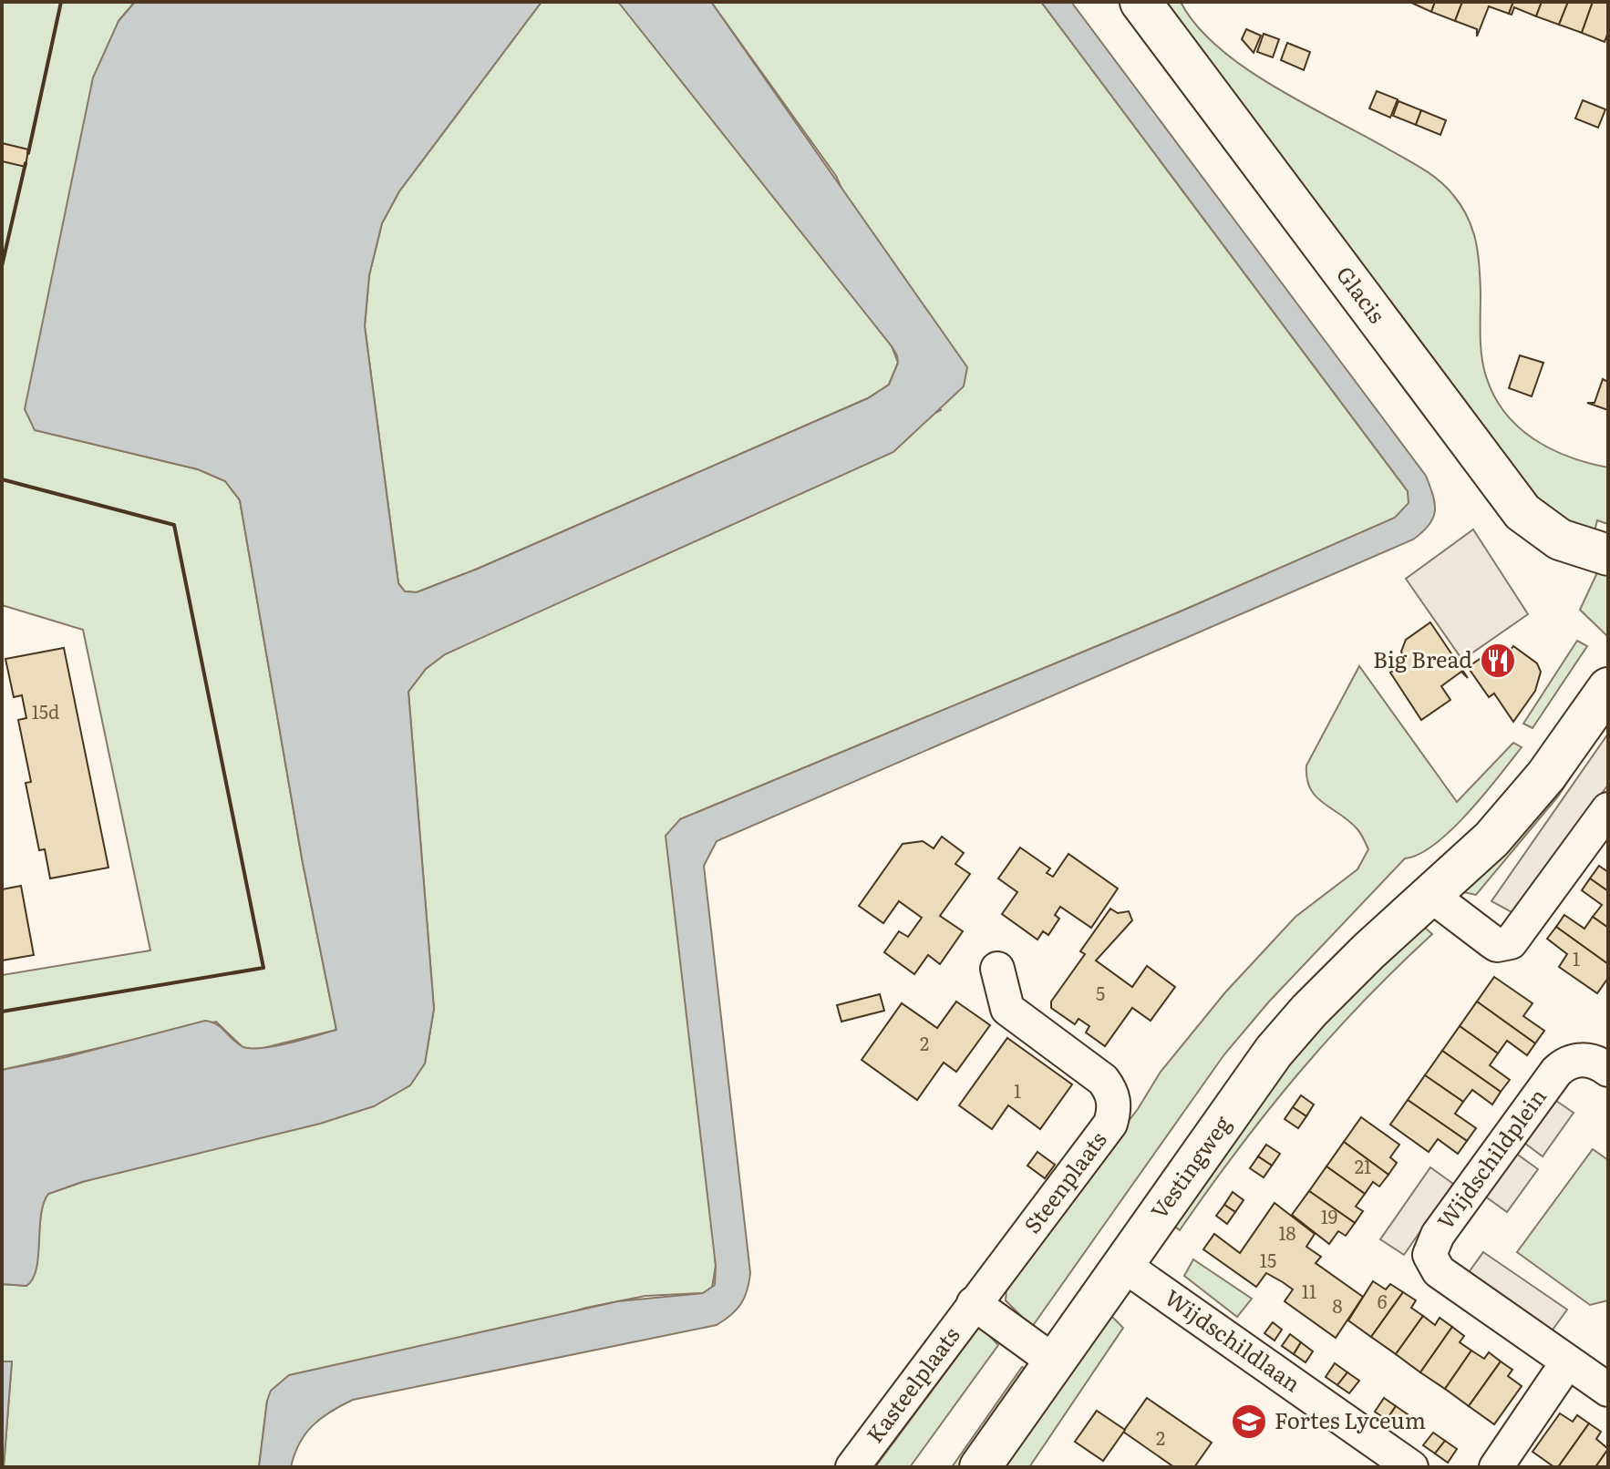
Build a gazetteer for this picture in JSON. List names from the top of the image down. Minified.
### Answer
{"streets":{"street":["Glacis","Wijdschildplein","Vestingweg","Steenplaats","Wijdschildlaan","Kasteelplaats"]},"crossings":[["Vestingweg","Wijdschildlaan"],["Steenplaats","Kasteelplaats"]],"places":{"restaurant":["Big Bread"],"school or university":["Fortes Lyceum"]},"house_numbers":["15d","1","5","2","1","21","19","18","15","11","6","8","2"]}
